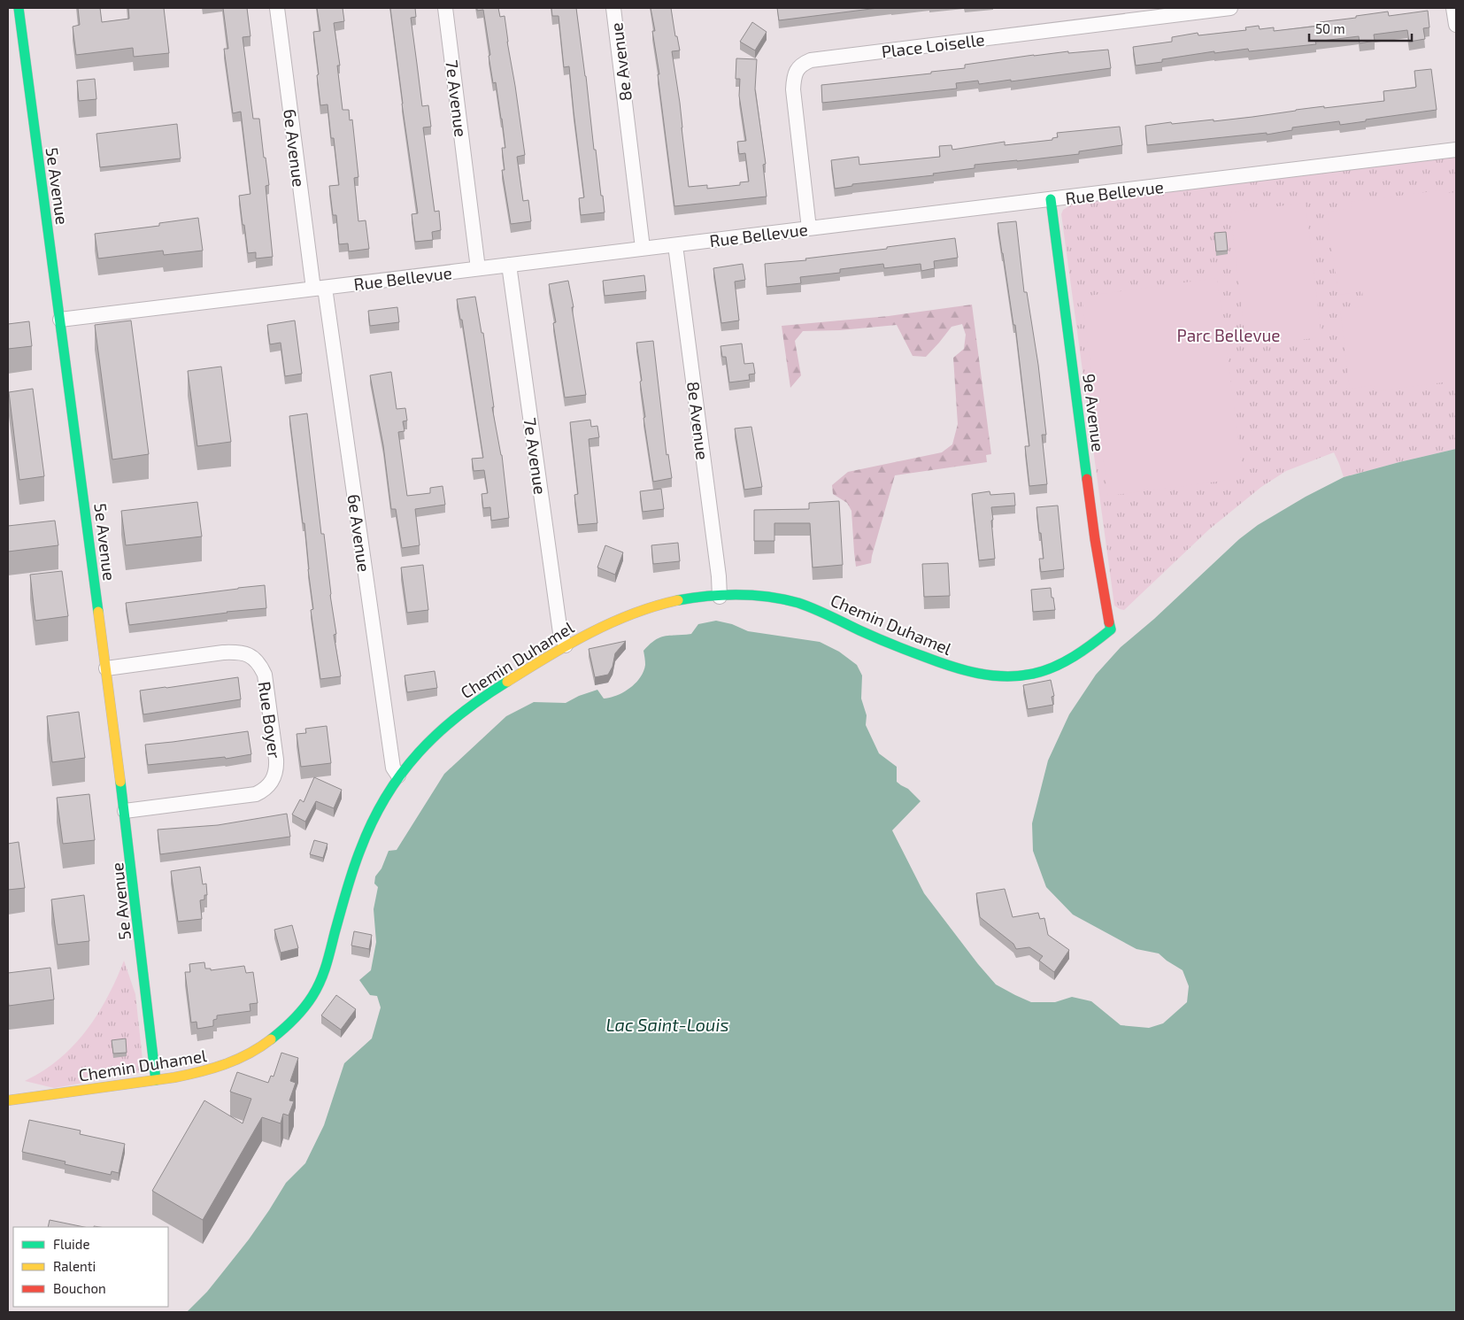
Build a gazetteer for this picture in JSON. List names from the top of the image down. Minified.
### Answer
{"streets":{"street":["Place Loiselle","8e Avenue","7e Avenue","6e Avenue","5e Avenue","Rue Bellevue","9e Avenue","Chemin Duhamel","Rue Boyer"]},"crossings":[["Place Loiselle","Rue Bellevue"],["8e Avenue","Rue Bellevue"],["8e Avenue","Chemin Duhamel"],["7e Avenue","Rue Bellevue"],["7e Avenue","Chemin Duhamel"],["6e Avenue","Rue Bellevue"],["6e Avenue","Chemin Duhamel"],["5e Avenue","Rue Bellevue"],["5e Avenue","Chemin Duhamel"],["5e Avenue","Rue Boyer"],["Rue Bellevue","9e Avenue"],["9e Avenue","Chemin Duhamel"]],"water":["Lac Saint-Louis"],"parks":["Parc Bellevue"],"legend":["Fluide","Ralenti","Bouchon"],"scale_bar":"50 m"}
